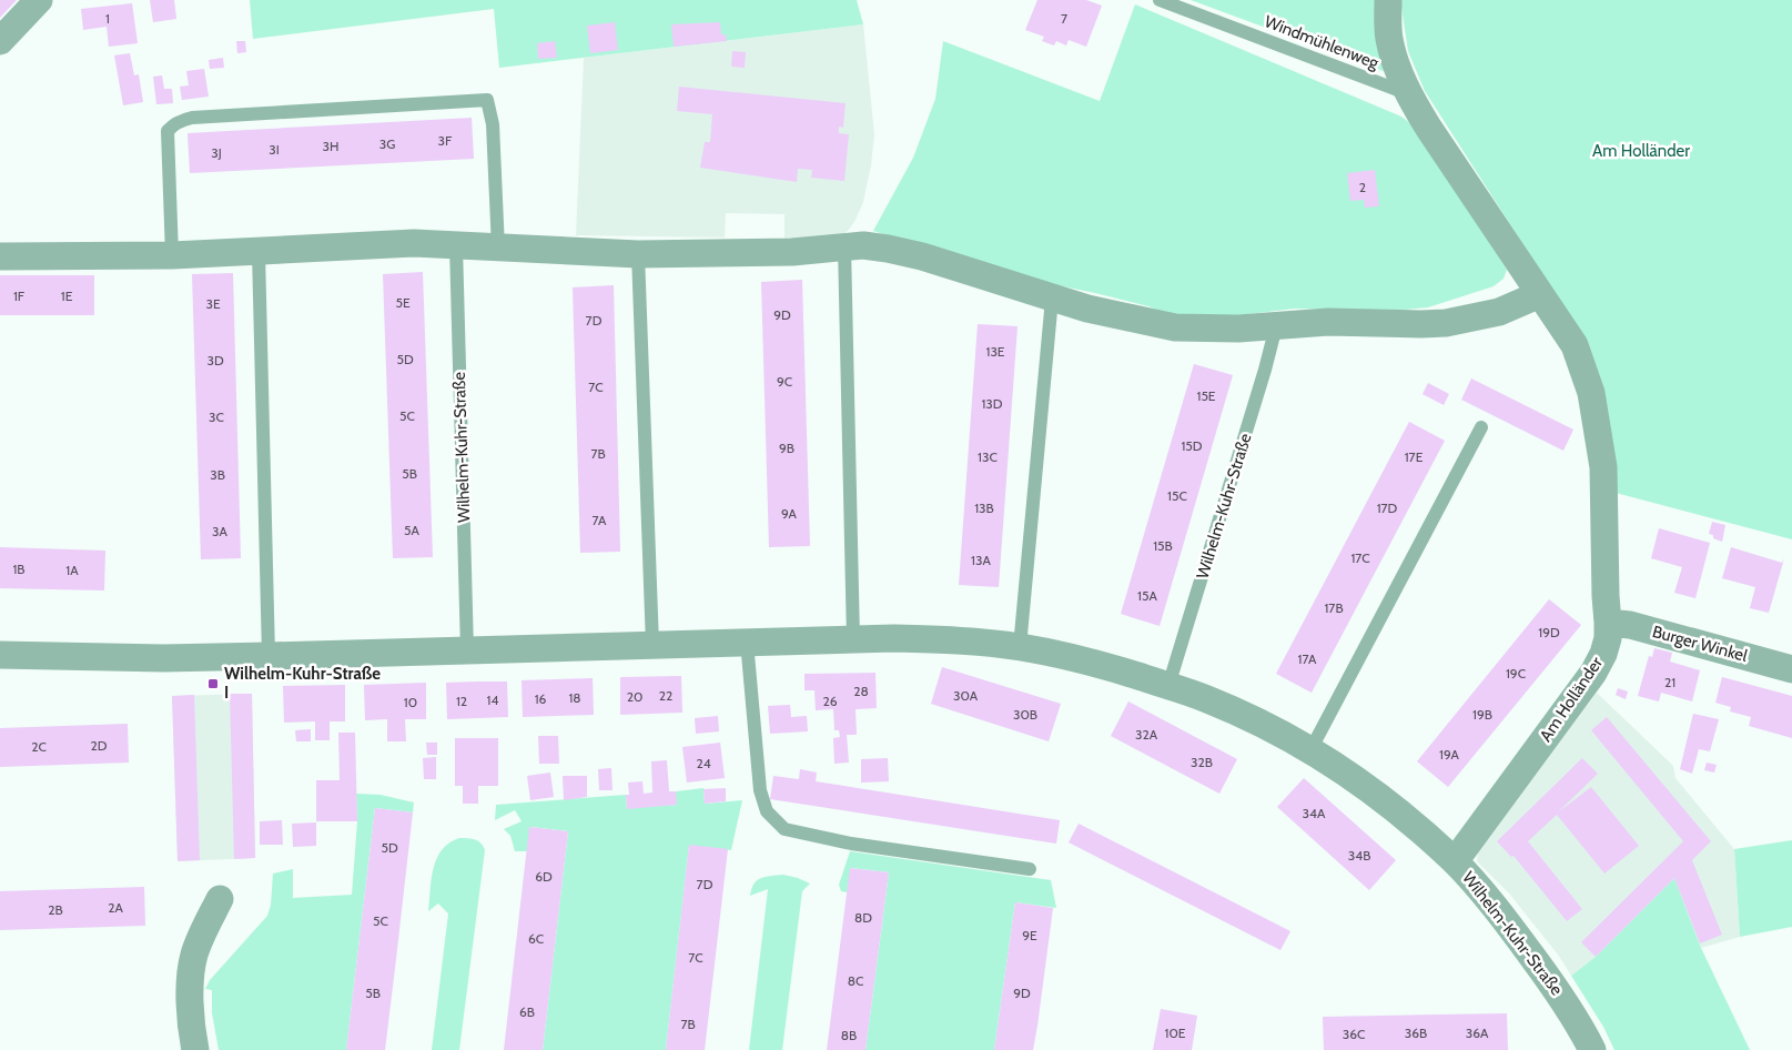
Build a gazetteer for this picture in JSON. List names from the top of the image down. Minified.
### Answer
{"streets":{"street":["Wilhelm-Kuhr-Straße","Burger Winkel","Am Holländer"],"lane":["Windmühlenweg"]},"crossings":[["Windmühlenweg","Am Holländer"],["Wilhelm-Kuhr-Straße","Am Holländer"],["Burger Winkel","Am Holländer"]],"parks":["Am Holländer"],"places":{"transit":["Wilhelm-Kuhr-Straße I"]},"house_numbers":["1","7","3F","3G","3H","3I","3J","2","1F","1E","5E","3E","9D","7D","13E","5D","3D","9C","7C","15E","13D","5C","3C","15D","9B","7B","13C","17E","5B","3B","15C","13B","17D","9A","7A","5A","3A","15B","17C","13A","1B","1A","15A","17B","19D","17A","19C","21","28","22","30A","20","18","16","14","12","26","10","30B","19B","32A","2D","2C","19A","32B","24","34A","5D","34B","6D","7D","2A","2B","8D","5C","9E","6C","7C","8C","5B","9D","6B","7B","10E","36B","36A","36C","8B"]}
